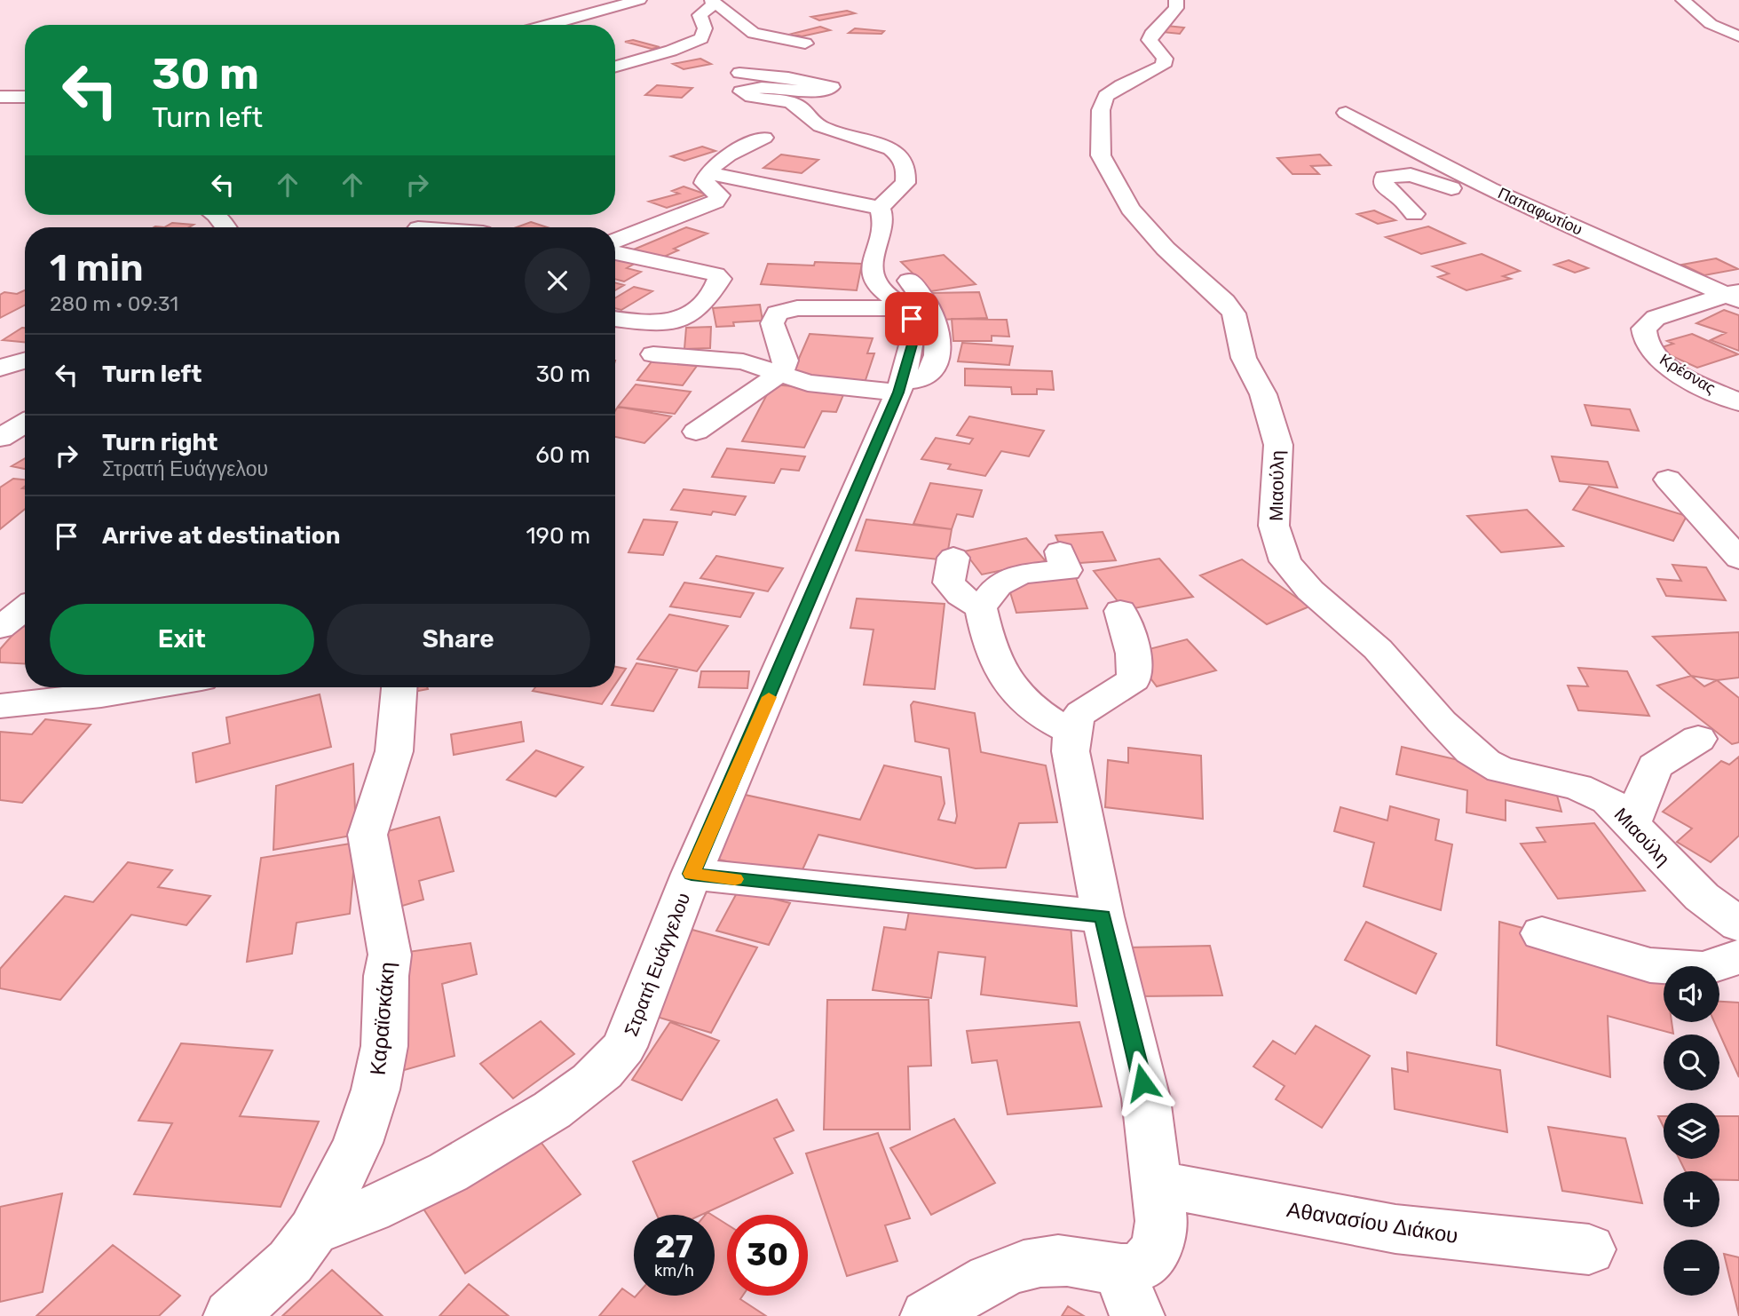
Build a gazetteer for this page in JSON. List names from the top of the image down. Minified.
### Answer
{"streets":{"street":["Παπαφωτίου","Κρέσνας","Μιαούλη","Στρατή Ευάγγελου","Καραϊσκάκη","Αθανασίου Διάκου"]},"crossings":[["Παπαφωτίου","Κρέσνας"],["Στρατή Ευάγγελου","Καραϊσκάκη"]],"page":{"turn":["30 m","Turn left"],"heading":["1 min","280 m · 09:31"],"list":[{"name":"Turn left","value":"30 m"},{"name":"Turn right","note":"Στρατή Ευάγγελου","value":"60 m"},{"name":"Arrive at destination","value":"190 m"}],"buttons":["Exit","Share"],"map_buttons":["+","−"],"speed":"27 km/h","limit":"30"}}
